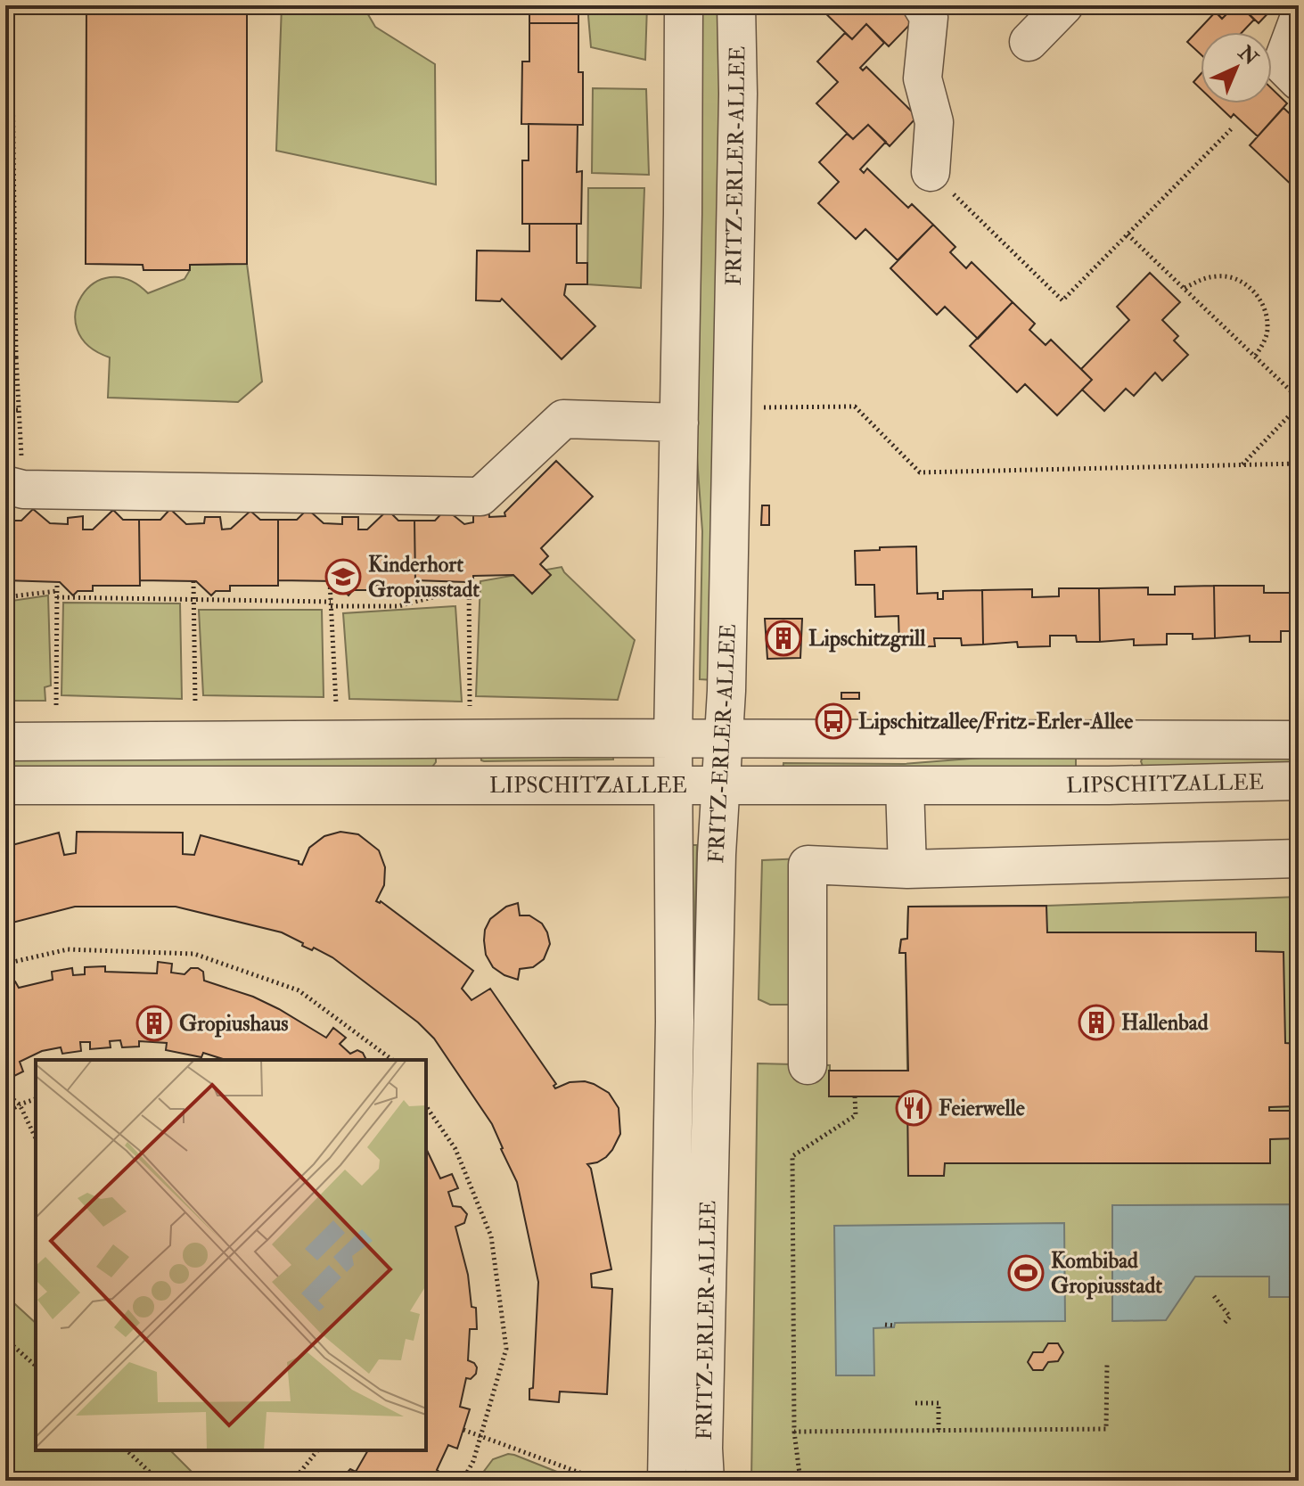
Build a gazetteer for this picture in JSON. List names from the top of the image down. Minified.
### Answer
{"streets":{"street":["FRITZ-ERLER-ALLEE","LIPSCHITZALLEE"]},"crossings":[["FRITZ-ERLER-ALLEE","LIPSCHITZALLEE"]],"places":{"school or university":["Kinderhort Gropiusstadt"],"building":["Lipschitzgrill","Hallenbad","Gropiushaus"],"bus stop":["Lipschitzallee/Fritz-Erler-Allee"],"restaurant":["Feierwelle"],"sports":["Kombibad Gropiusstadt"]},"north":"top right"}
